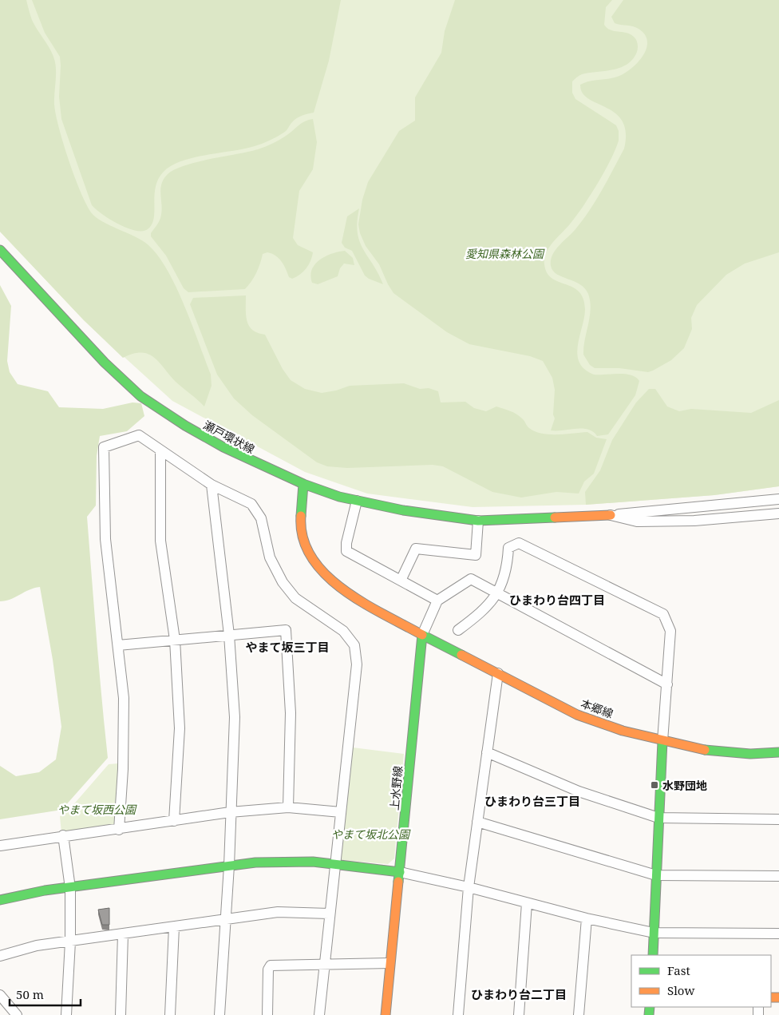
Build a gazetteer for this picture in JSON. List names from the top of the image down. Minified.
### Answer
{"streets":{"street":["瀬戸環状線","本郷線","上水野線"]},"crossings":[["本郷線","上水野線"]],"districts":["ひまわり台四丁目","やまて坂三丁目","ひまわり台三丁目","ひまわり台二丁目"],"parks":["愛知県森林公園","やまて坂西公園","やまて坂北公園"],"places":{"transit":["水野団地"]},"legend":["Fast","Slow"],"scale_bar":"50 m"}
